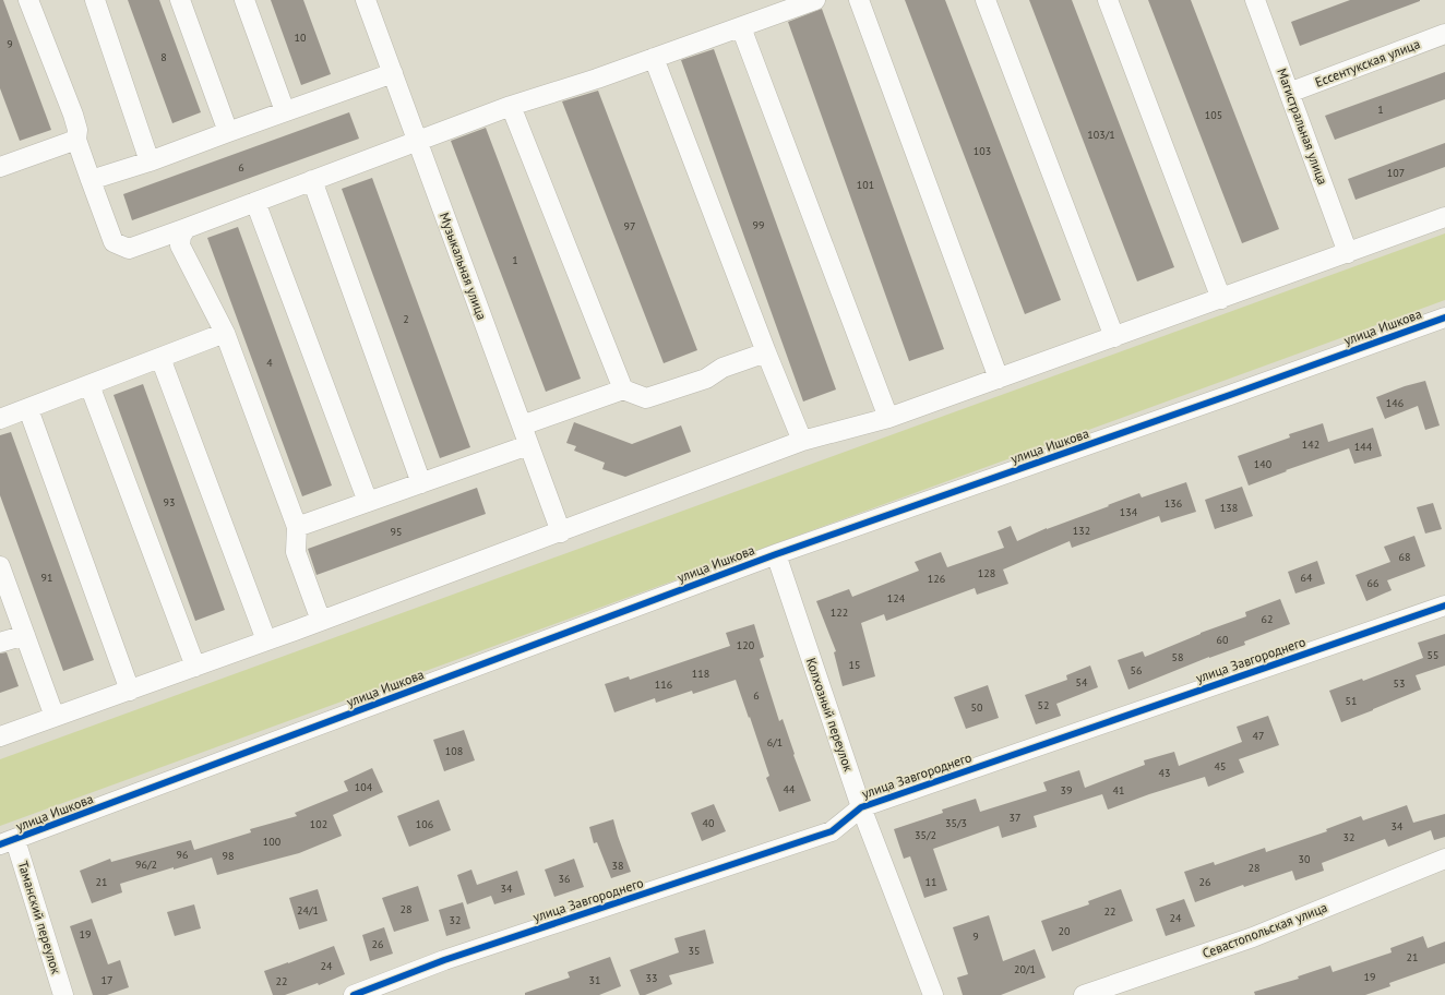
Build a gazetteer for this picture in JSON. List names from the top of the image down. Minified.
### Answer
{"streets":{"street":["Ессентукская улица","Магистральная улица","Музыкальная улица","улица Ишкова","улица Завгороднего","Колхозный переулок","Таманский переулок","Севастопольская улица"]},"crossings":[["Ессентукская улица","Магистральная улица"],["улица Ишкова","Колхозный переулок"],["улица Ишкова","Таманский переулок"],["улица Завгороднего","Колхозный переулок"]],"house_numbers":["10","9","8","1","105","103/1","103","6","107","101","99","97","1","2","4","146","142","144","140","93","136","138","134","132","95","68","128","91","64","126","66","124","122","62","60","120","55","58","15","56","118","54","53","116","6","51","52","50","47","6/1","108","45","43","104","44","39","41","37","40","35/3","102","106","34","35/2","32","100","96","98","30","96/2","38","28","36","21","11","26","34","28","24/1","22","24","32","20","19","9","26","35","21","24","20/1","19","33","17","31","22"]}
